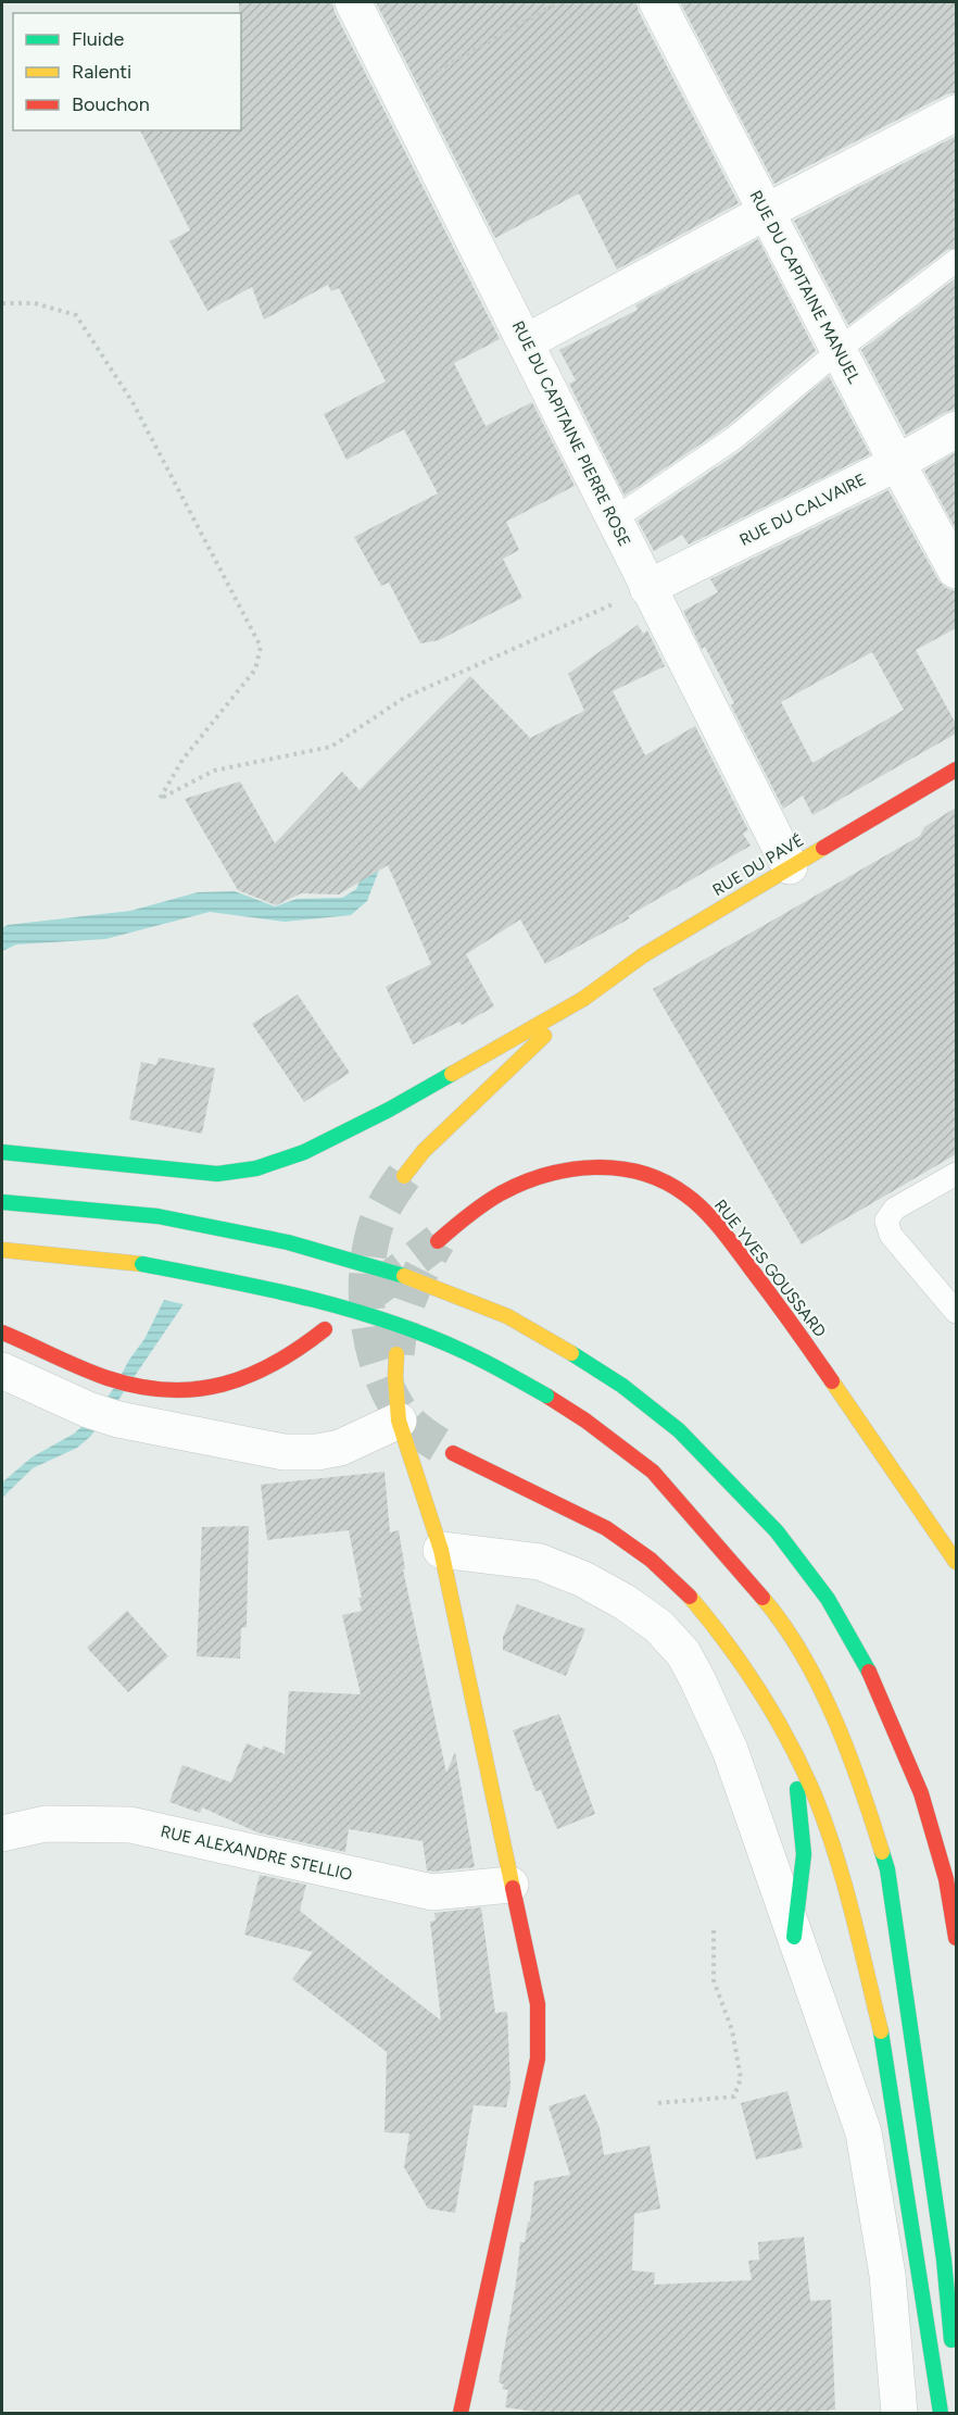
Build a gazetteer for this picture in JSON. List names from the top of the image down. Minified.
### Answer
{"streets":{"main road":["RUE DU PAVÉ","RUE YVES GOUSSARD"],"street":["RUE DU CAPITAINE MANUEL","RUE DU CAPITAINE PIERRE ROSE","RUE DU CALVAIRE","RUE ALEXANDRE STELLIO"]},"crossings":[["RUE DU CAPITAINE MANUEL","RUE DU CALVAIRE"],["RUE DU CAPITAINE PIERRE ROSE","RUE DU CALVAIRE"],["RUE DU CAPITAINE PIERRE ROSE","RUE DU PAVÉ"]],"legend":["Fluide","Ralenti","Bouchon"]}
